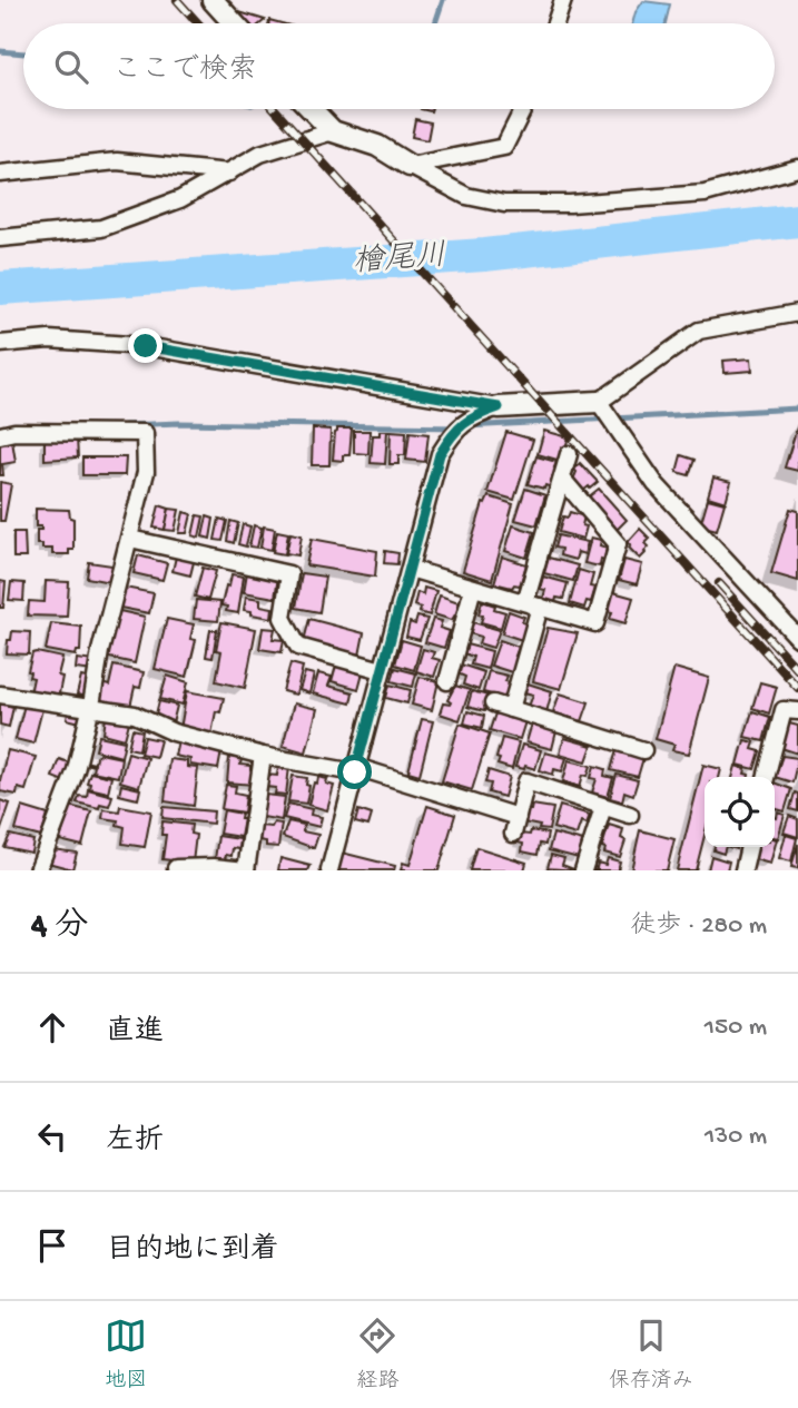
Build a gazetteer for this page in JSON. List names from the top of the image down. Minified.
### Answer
{"water":["檜尾川"],"page":{"search":"ここで検索","heading":["4 分","徒歩 · 280 m"],"list":[["直進","150 m"],["左折","130 m"],"目的地に到着"],"nav":["地図","経路","保存済み"]}}
